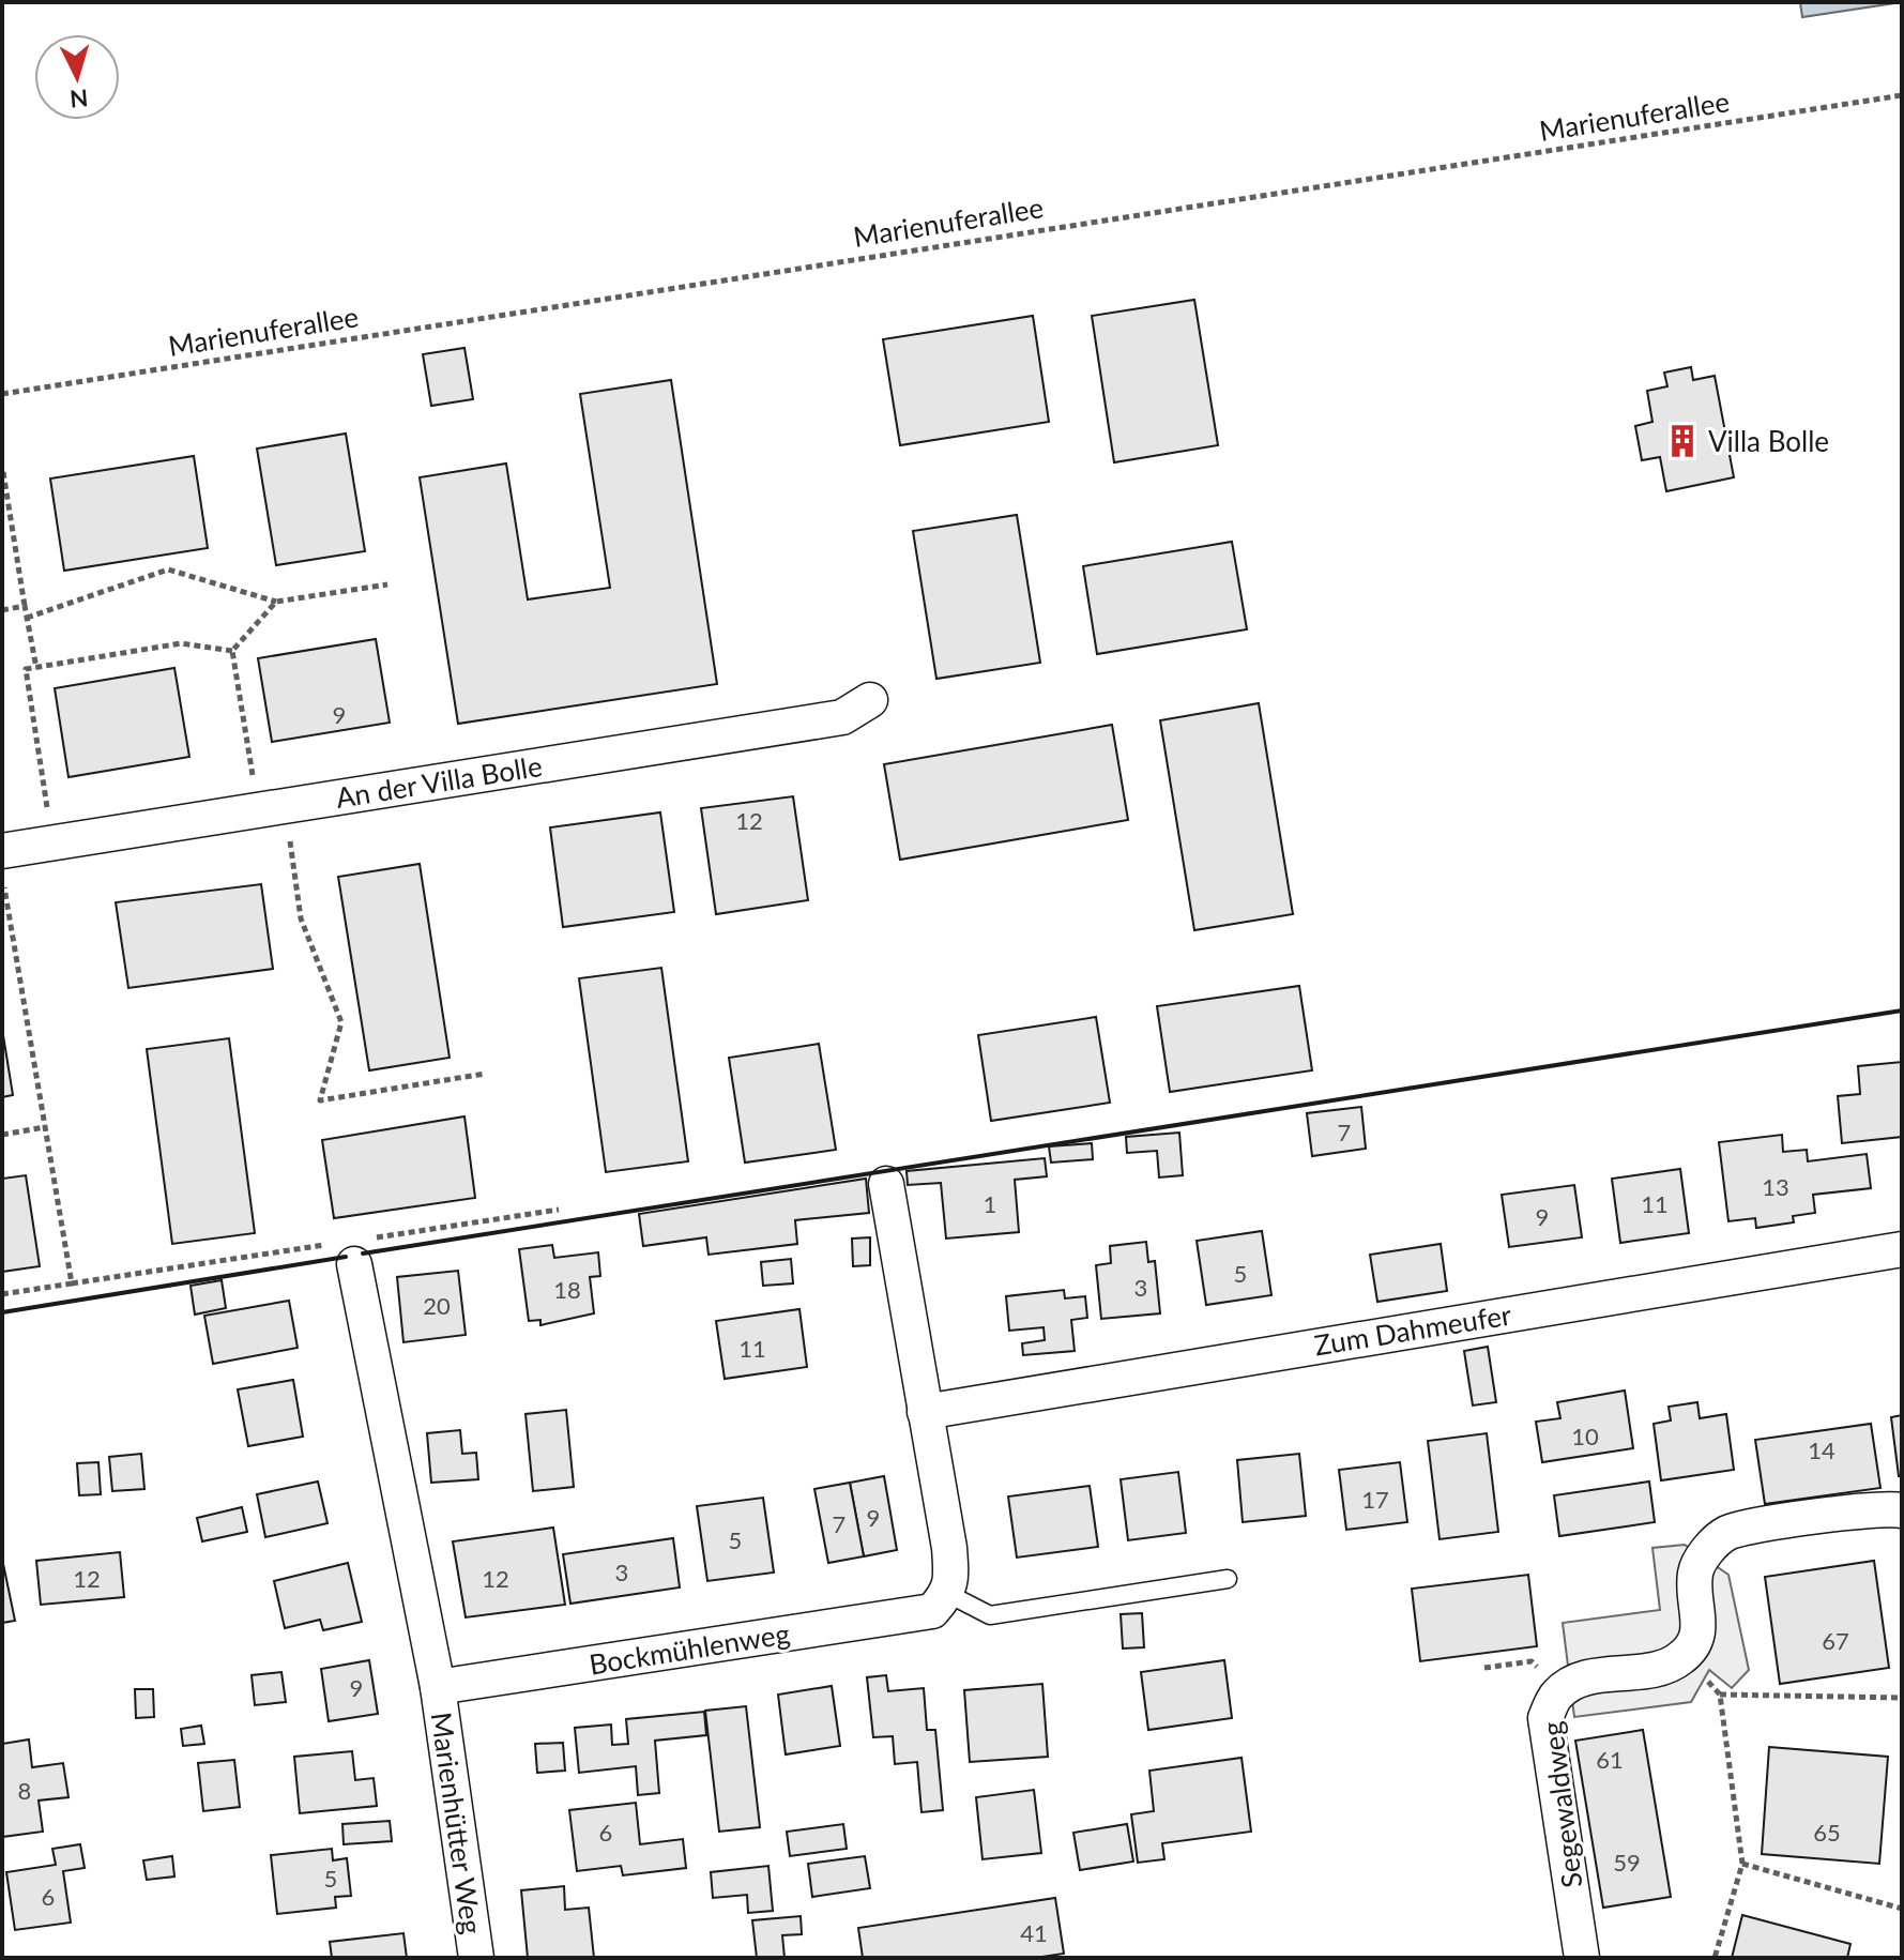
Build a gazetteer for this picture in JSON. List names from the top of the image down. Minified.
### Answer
{"streets":{"street":["An der Villa Bolle","Zum Dahmeufer","Bockmühlenweg","Segewaldweg","Marienhütter Weg"],"path":["Marienuferallee"]},"crossings":[["Bockmühlenweg","Marienhütter Weg"]],"places":{"building":["Villa Bolle"]},"house_numbers":["9","12","7","13","1","11","9","5","3","18","20","11","10","14","17","9","7","5","3","12","12","67","9","61","8","6","65","59","5","6","41"],"north":"bottom"}
